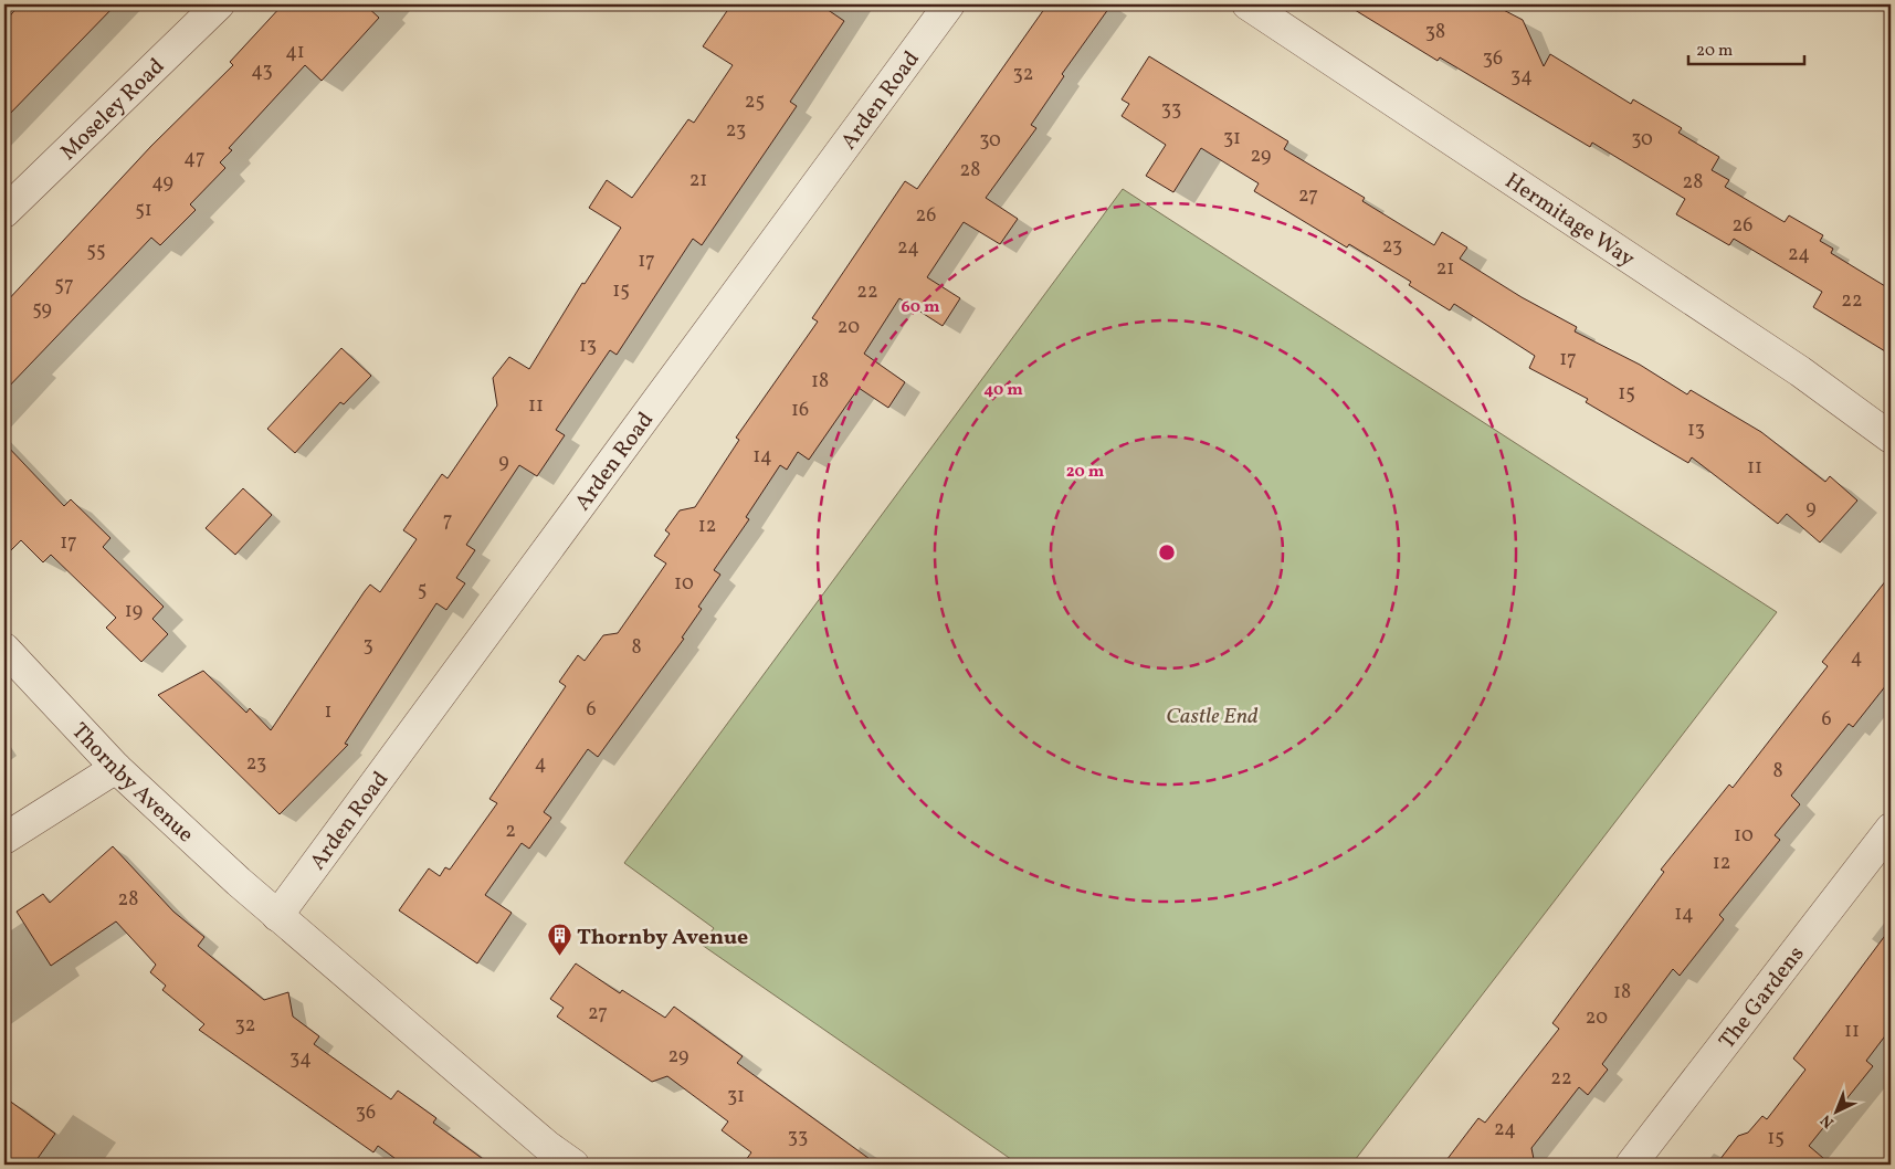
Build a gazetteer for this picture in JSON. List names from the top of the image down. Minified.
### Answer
{"streets":{"street":["Arden Road","Moseley Road","Hermitage Way","Thornby Avenue","The Gardens"]},"crossings":[["Arden Road","Thornby Avenue"]],"parks":["Castle End"],"places":{"building":["Thornby Avenue"]},"house_numbers":["38","41","36","43","32","34","25","33","23","31","30","30","29","47","28","21","49","28","27","51","26","26","23","24","55","24","17","21","57","15","22","22","59","20","13","17","18","15","11","16","13","14","9","11","9","7","12","17","10","5","19","3","8","4","6","1","6","23","4","8","2","10","12","28","14","18","27","20","32","11","29","34","22","31","36","24","33","15"],"scale_bar":"20 m","north":"bottom left","rings":["60 m","40 m","20 m"]}
